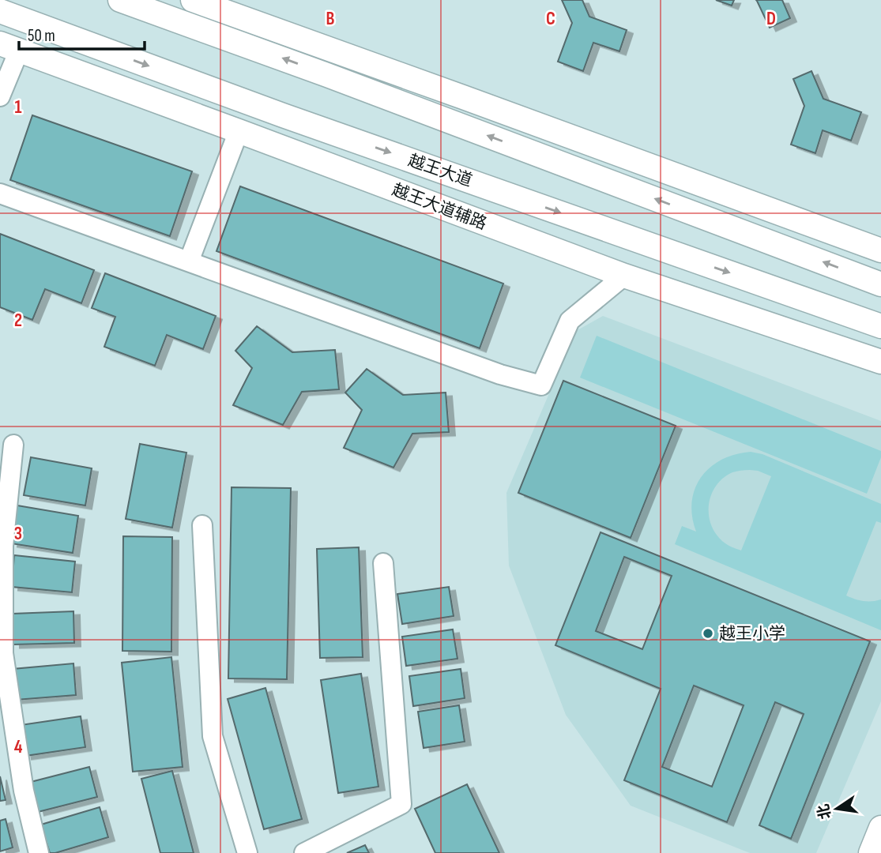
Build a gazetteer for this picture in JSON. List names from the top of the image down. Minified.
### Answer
{"streets":{"main road":["越王大道","越王大道辅路"]},"places":["越王小学"],"scale_bar":"50 m","north":"left","grid":{"columns":["B","C","D"],"rows":["1","2","3","4"]}}
